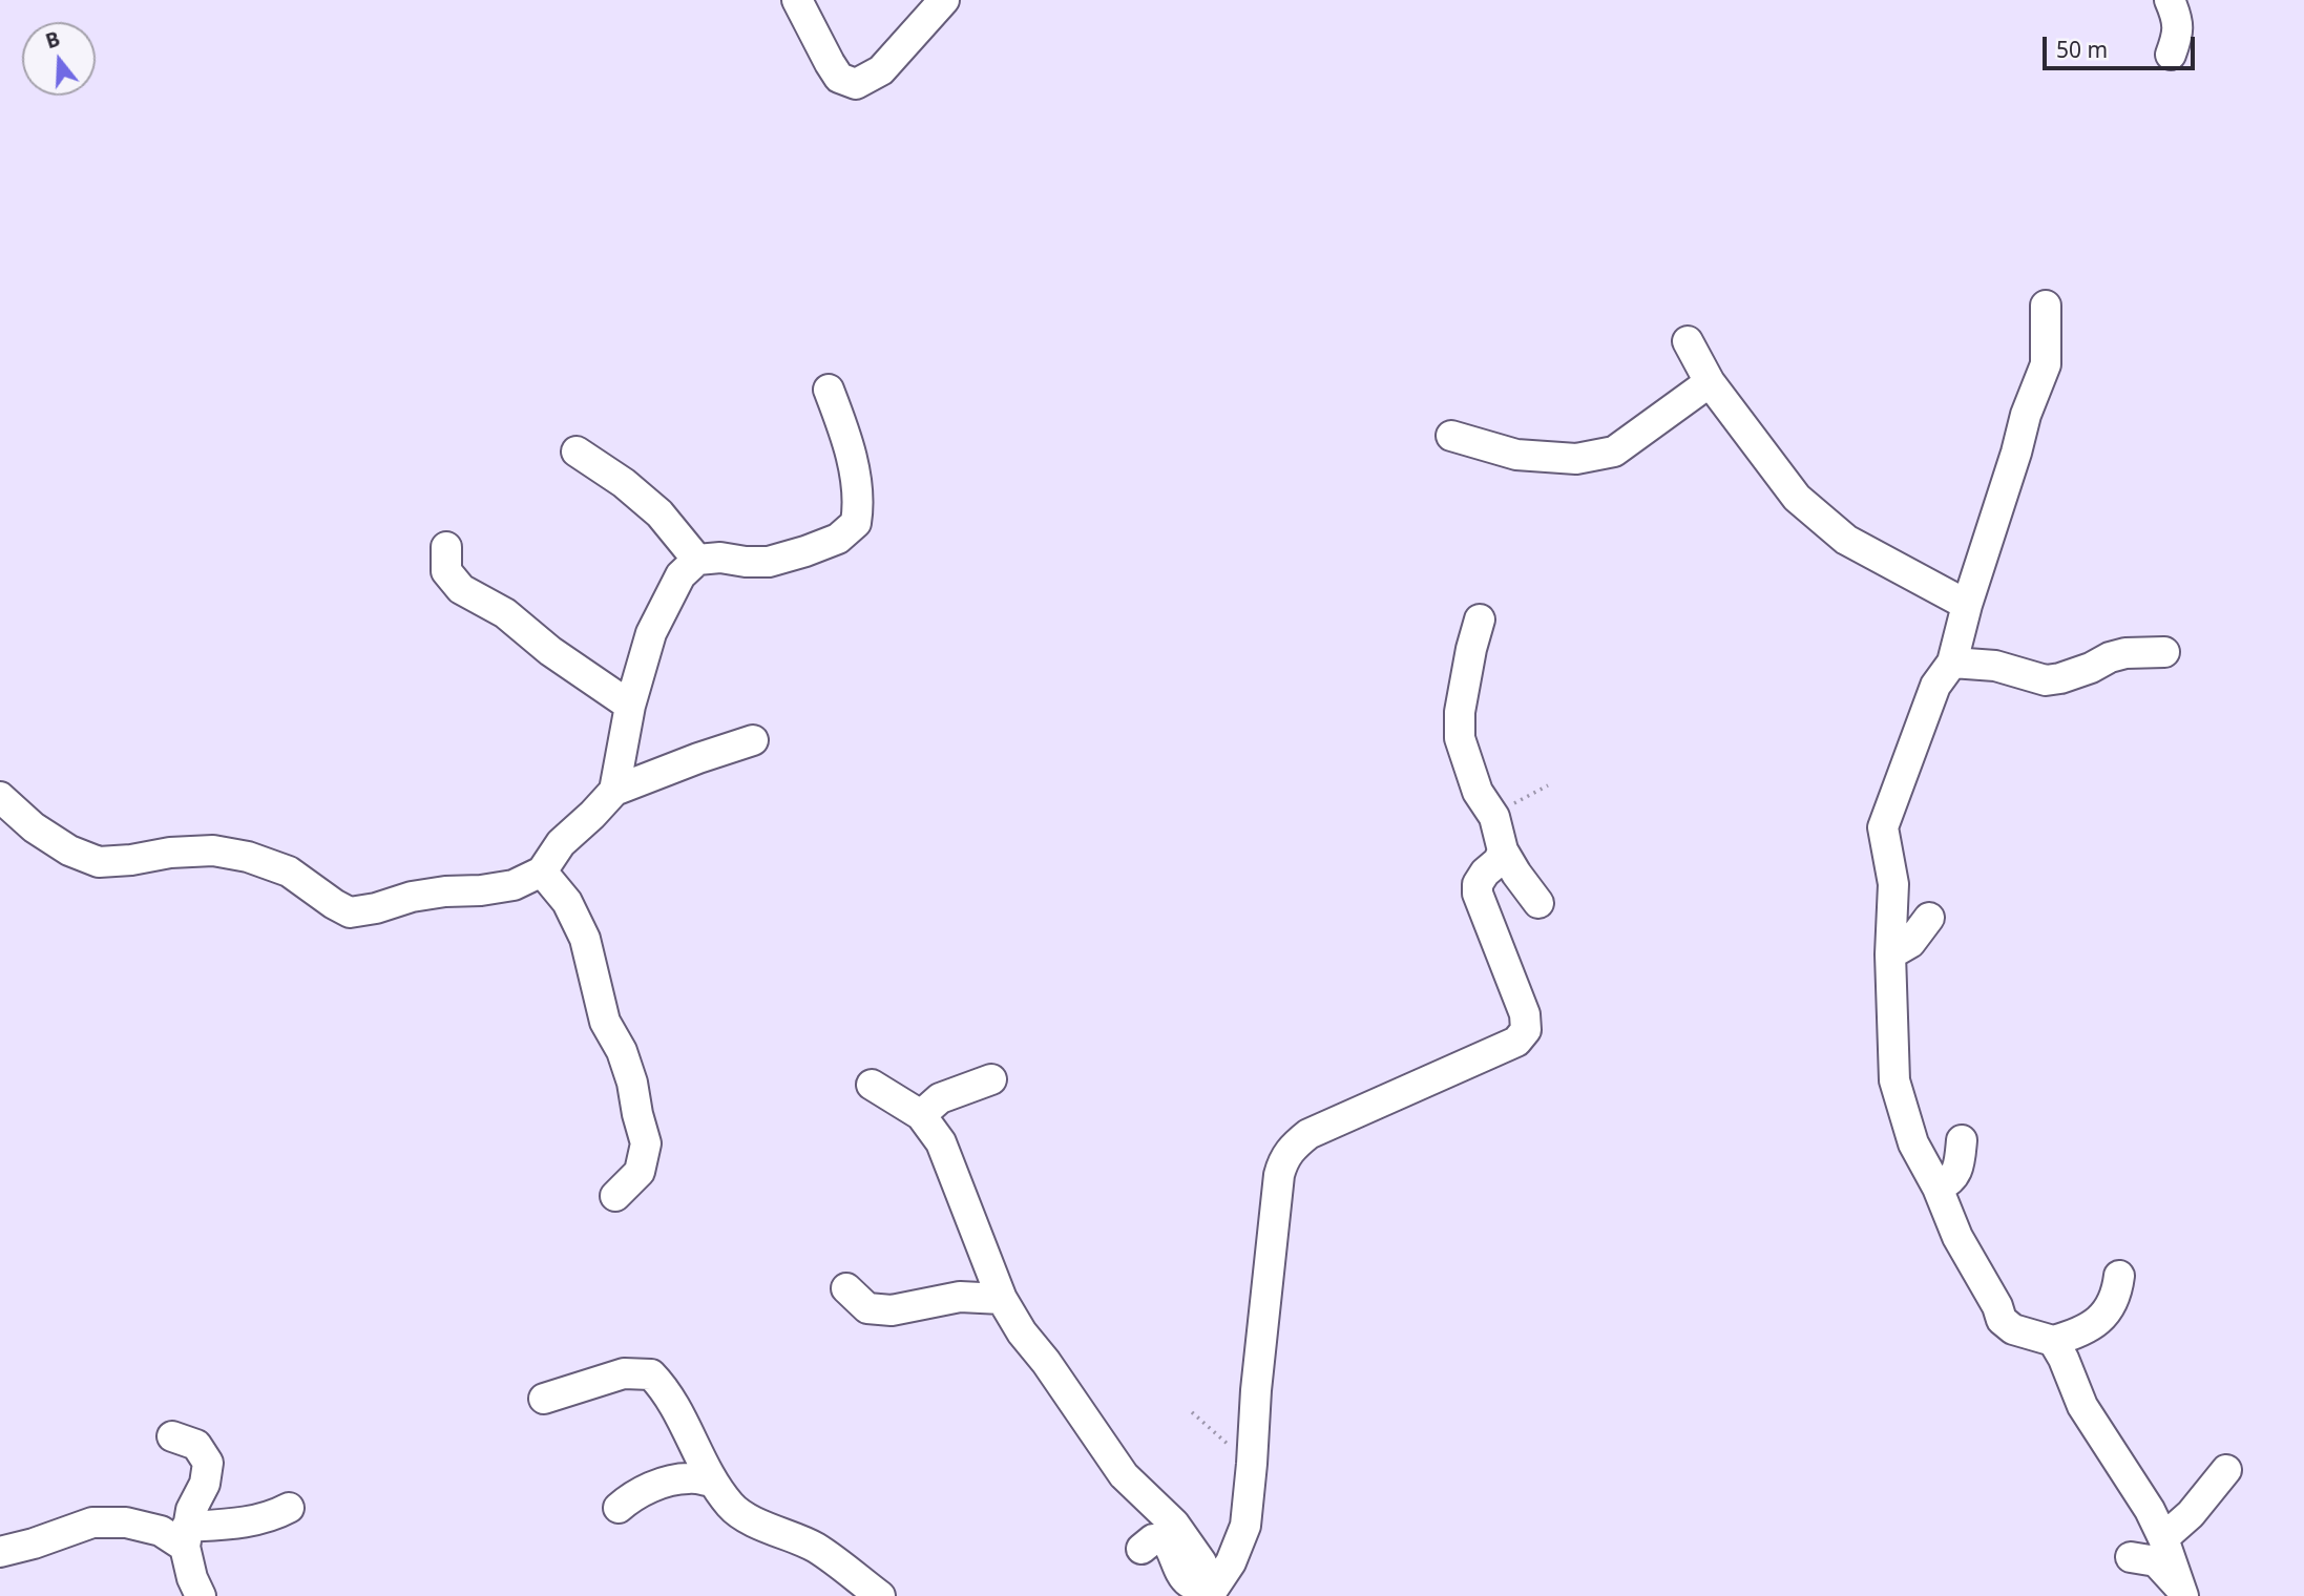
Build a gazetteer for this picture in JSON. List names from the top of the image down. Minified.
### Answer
{"scale_bar":"50 m","north":"top"}
